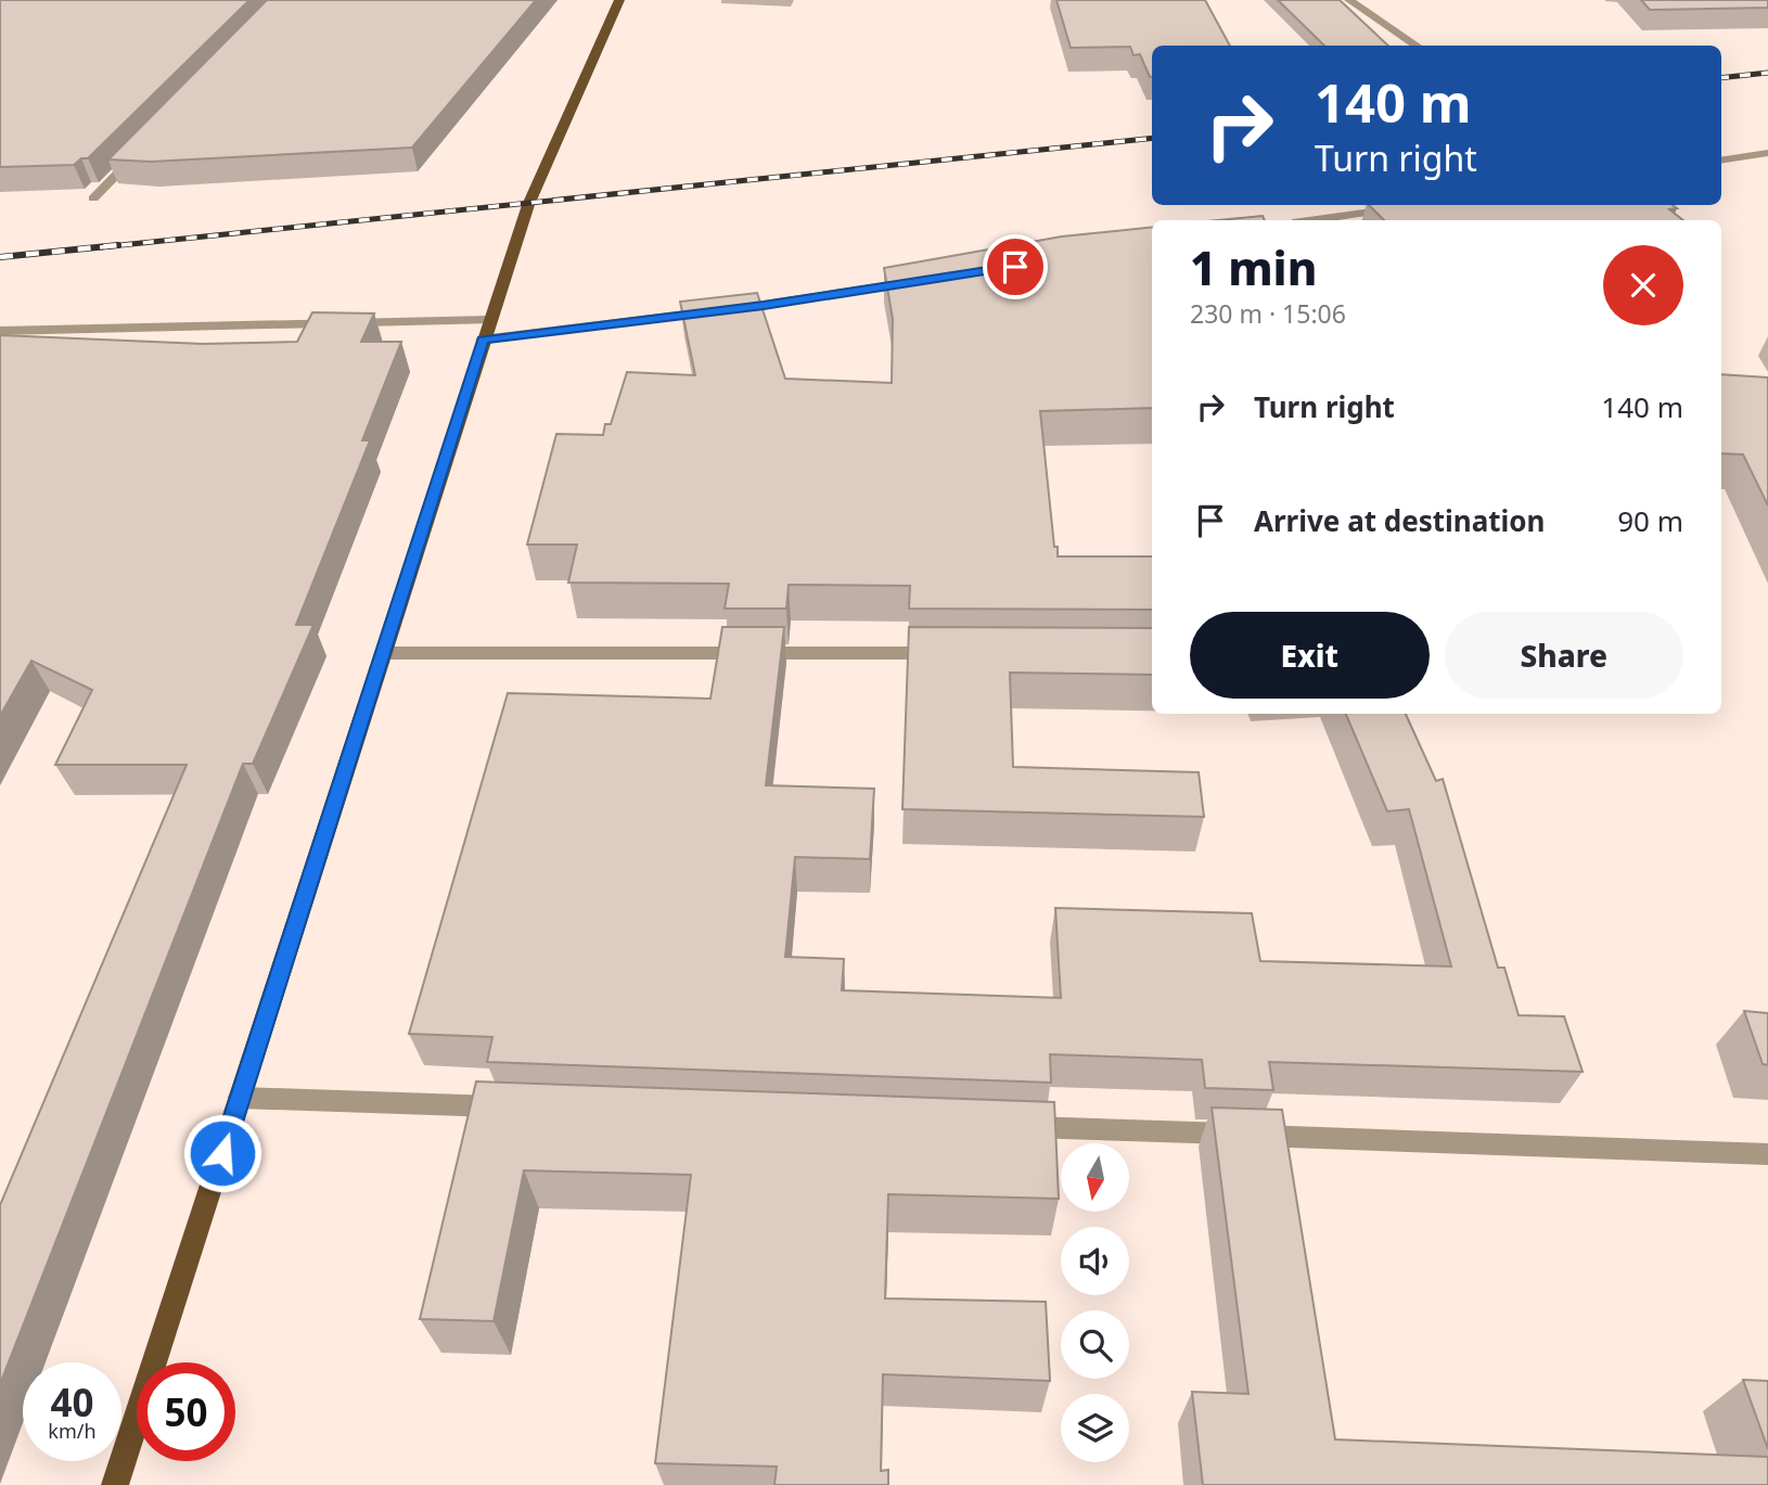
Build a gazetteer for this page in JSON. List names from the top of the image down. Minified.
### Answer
{"north":"bottom","page":{"turn":["140 m","Turn right"],"heading":["1 min","230 m · 15:06"],"list":[{"name":"Turn right","value":"140 m"},{"name":"Arrive at destination","value":"90 m"}],"buttons":["Exit","Share"],"speed":"40 km/h","limit":"50"}}
